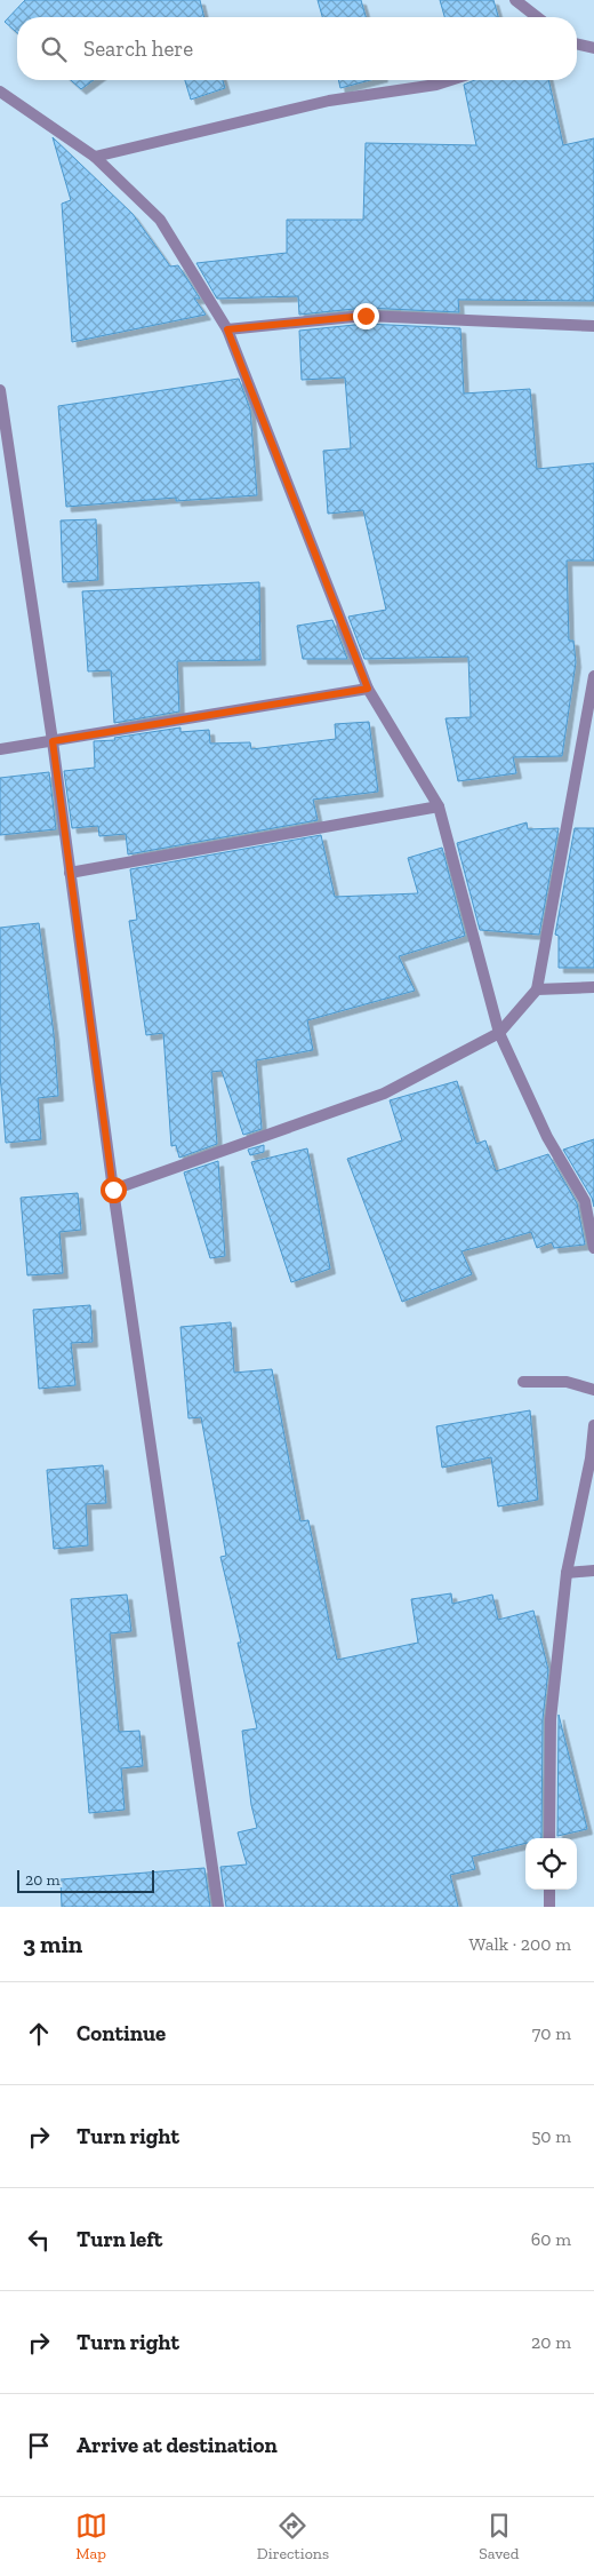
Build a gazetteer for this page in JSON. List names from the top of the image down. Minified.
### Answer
{"scale_bar":"20 m","page":{"search":"Search here","scale":"20 m","heading":["3 min","Walk · 200 m"],"list":[["Continue","70 m"],["Turn right","50 m"],["Turn left","60 m"],["Turn right","20 m"],"Arrive at destination"],"nav":["Map","Directions","Saved"]}}
